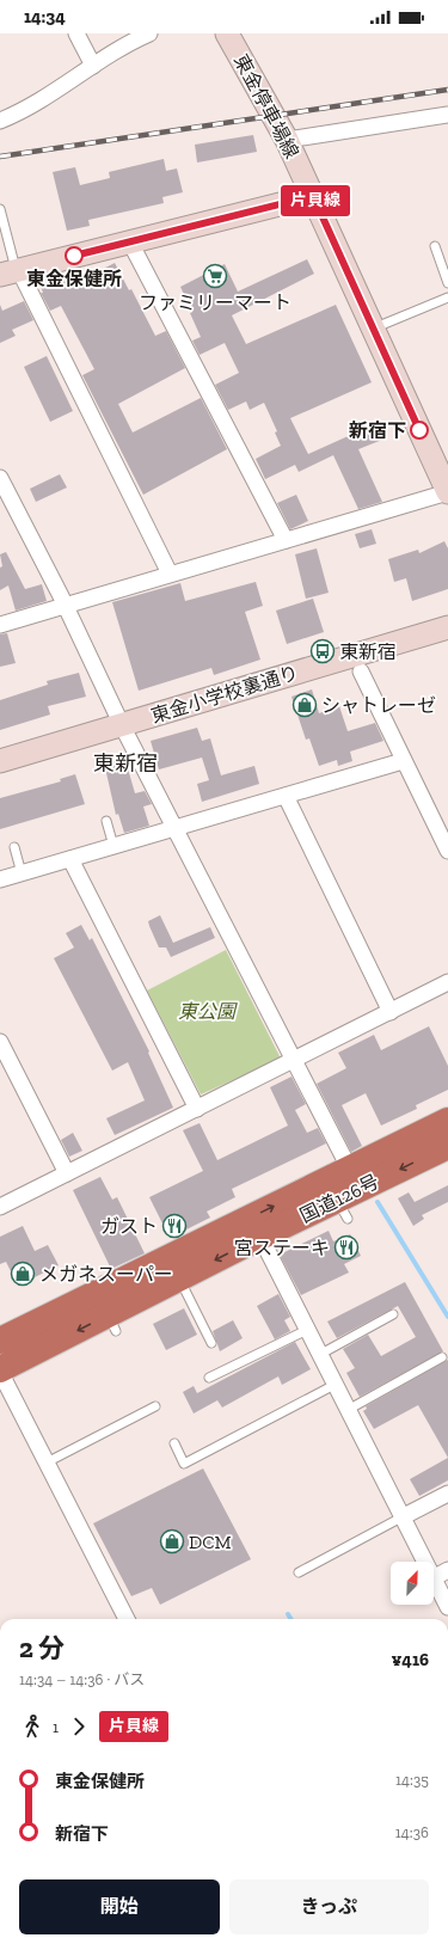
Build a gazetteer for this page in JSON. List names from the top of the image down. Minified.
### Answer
{"streets":{"highway":["国道126号"],"street":["東金停車場線","東金小学校裏通り"]},"districts":["東新宿"],"parks":["東公園"],"places":{"other":["東金保健所","新宿下"],"supermarket":["ファミリーマート"],"bus stop":["東新宿"],"shop":["シャトレーゼ","メガネスーパー","DCM"],"restaurant":["ガスト","宮ステーキ"]},"lines":["bus line 片貝線"],"north":"top right","page":{"status":"14:34","on_map":"片貝線","heading":["2 分","14:34 – 14:36 · バス","¥416"],"legs":["1","片貝線"],"list":[{"name":"東金保健所","value":"14:35"},{"name":"新宿下","value":"14:36"}],"buttons":["開始","きっぷ"]}}
